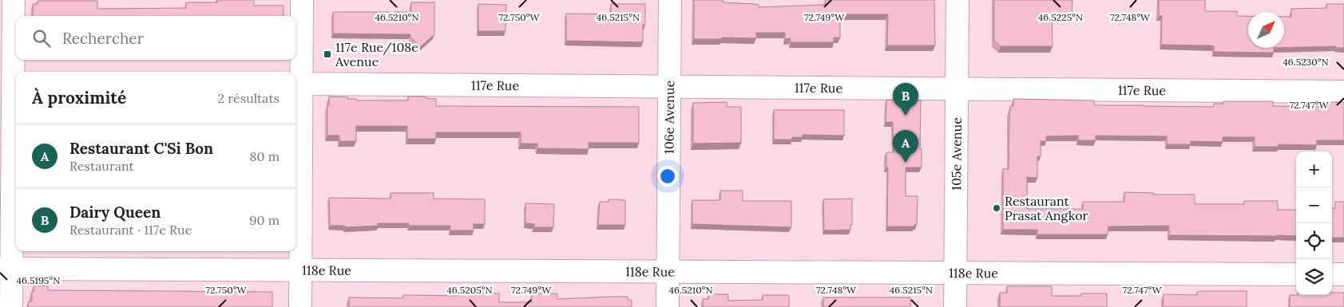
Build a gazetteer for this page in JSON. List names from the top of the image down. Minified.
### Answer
{"streets":{"street":["117e Rue","106e Avenue","105e Avenue","118e Rue"]},"crossings":[["117e Rue","106e Avenue"],["117e Rue","105e Avenue"],["106e Avenue","118e Rue"],["105e Avenue","118e Rue"]],"places":{"transit":["117e Rue/108e Avenue"],"other":["Restaurant Prasat Angkor"]},"north":"top right","page":{"search":"Rechercher","heading":["À proximité","2 résultats"],"pins":["B","A"],"list":[{"mark":"A","name":"Restaurant C'Si Bon","note":"Restaurant","value":"80 m"},{"mark":"B","name":"Dairy Queen","note":"Restaurant · 117e Rue","value":"90 m"}],"map_buttons":["+","−"]},"coordinates":["46.5210°N","72.750°W","46.5215°N","72.749°W","46.5225°N","72.748°W","46.5230°N","72.747°W","46.5195°N","46.5205°N"]}
